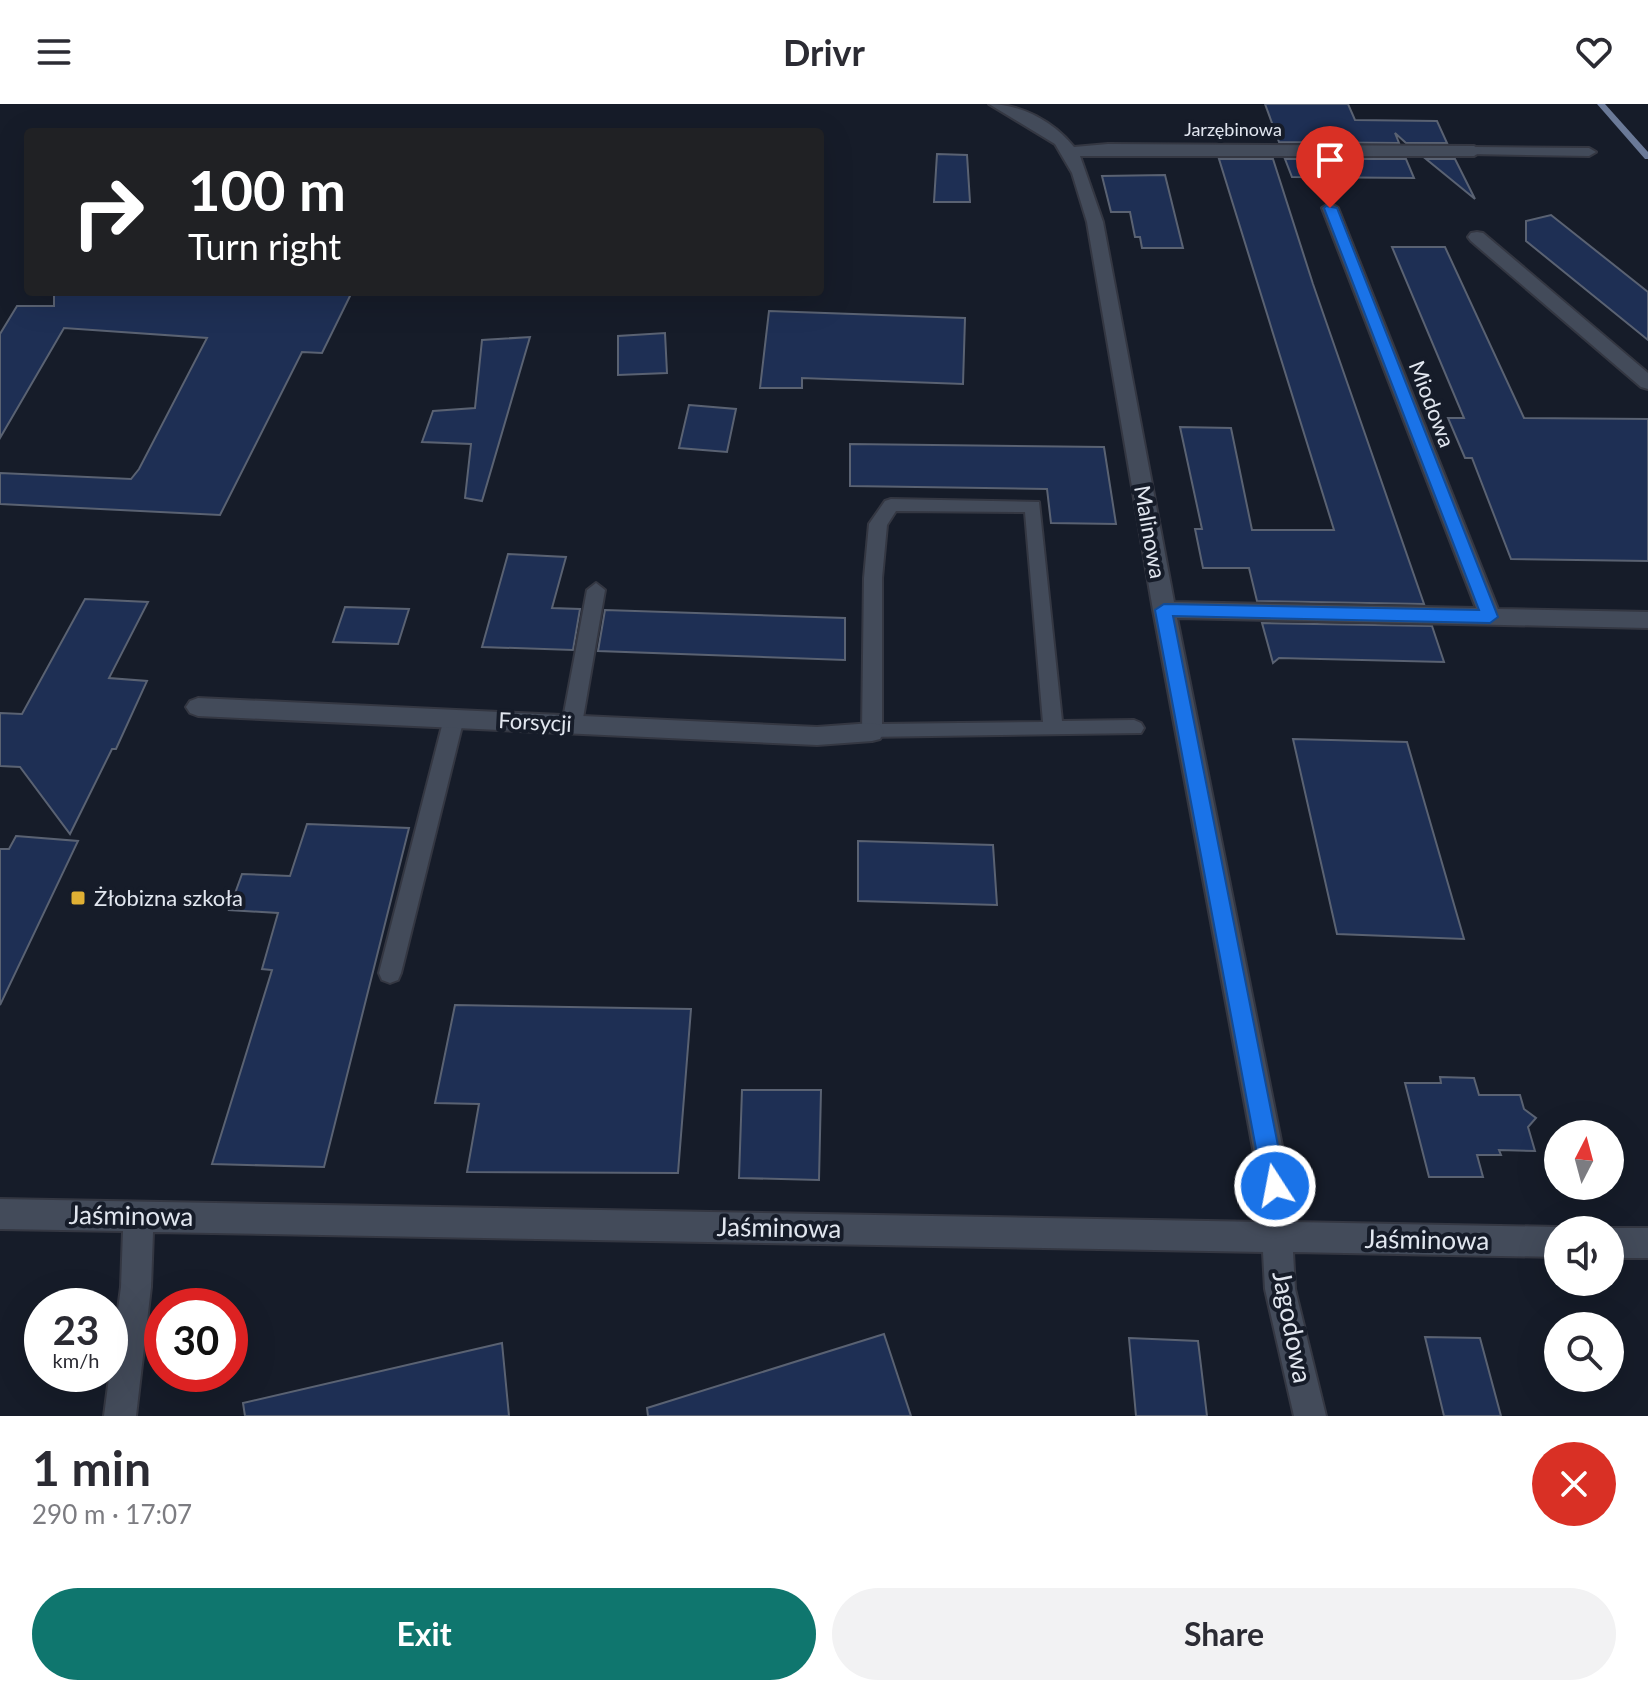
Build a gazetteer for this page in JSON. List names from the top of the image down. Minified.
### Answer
{"streets":{"street":["Jarzębinowa","Miodowa","Malinowa","Forsycji","Jaśminowa","Jagodowa"]},"crossings":[["Jarzębinowa","Malinowa"],["Malinowa","Jaśminowa"],["Malinowa","Jagodowa"],["Jaśminowa","Jagodowa"]],"places":{"transit":["Żłobizna szkoła"]},"north":"top","page":{"header":"Drivr","turn":["100 m","Turn right"],"speed":"23 km/h","limit":"30","heading":["1 min","290 m · 17:07"],"buttons":["Exit","Share"]}}
